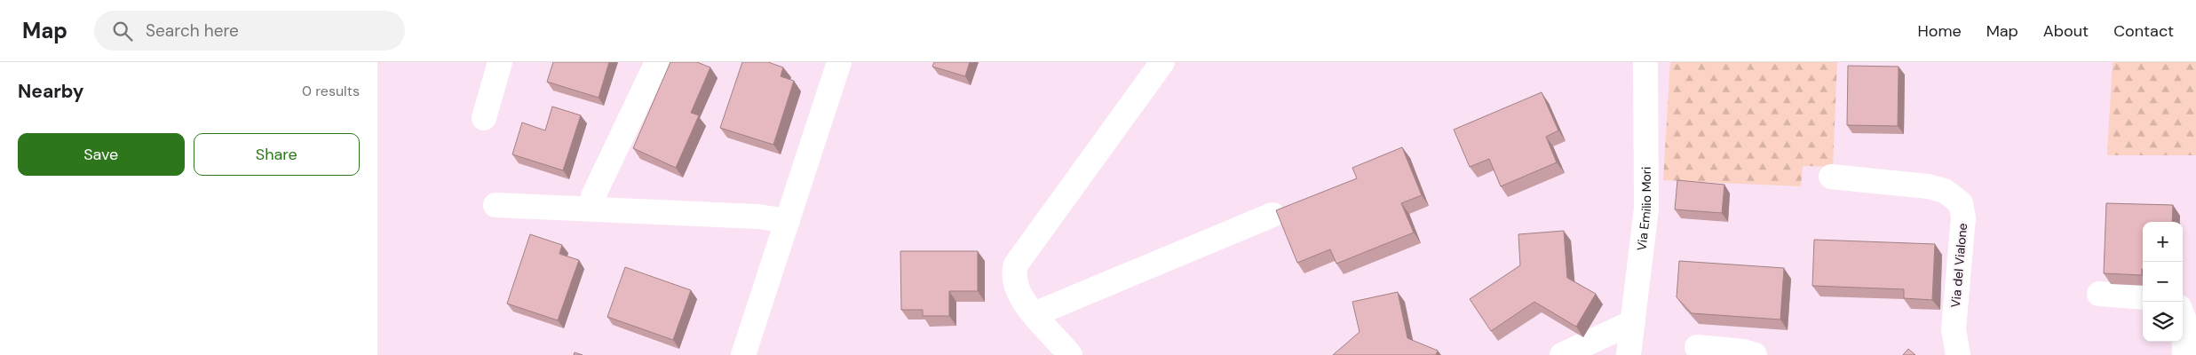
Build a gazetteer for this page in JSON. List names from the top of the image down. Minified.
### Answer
{"streets":{"street":["Via Emilio Mori","Via del Vialone"]},"page":{"header":"Map","search":"Search here","nav":["Home","Map","About","Contact"],"heading":["Nearby","0 results"],"buttons":["Save","Share"],"map_buttons":["+","−"]}}
